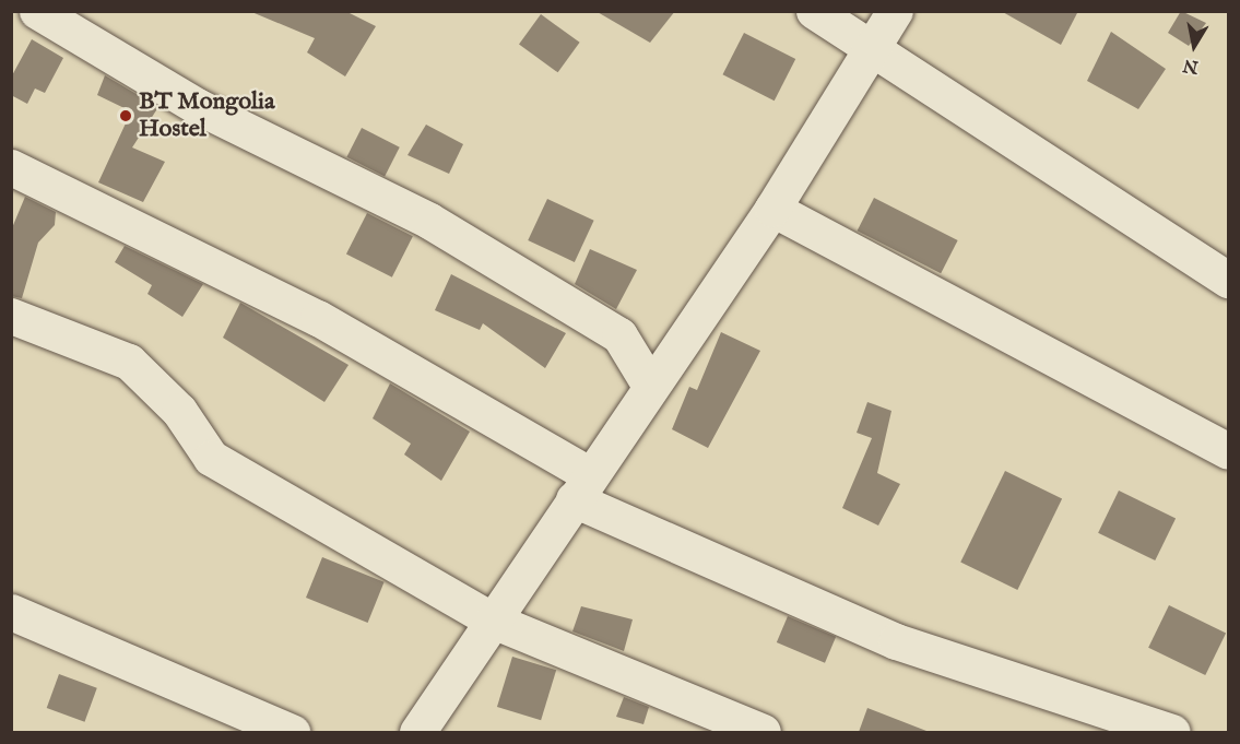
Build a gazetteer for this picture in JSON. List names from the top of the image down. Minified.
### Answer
{"places":["BT Mongolia Hostel"],"north":"bottom"}
